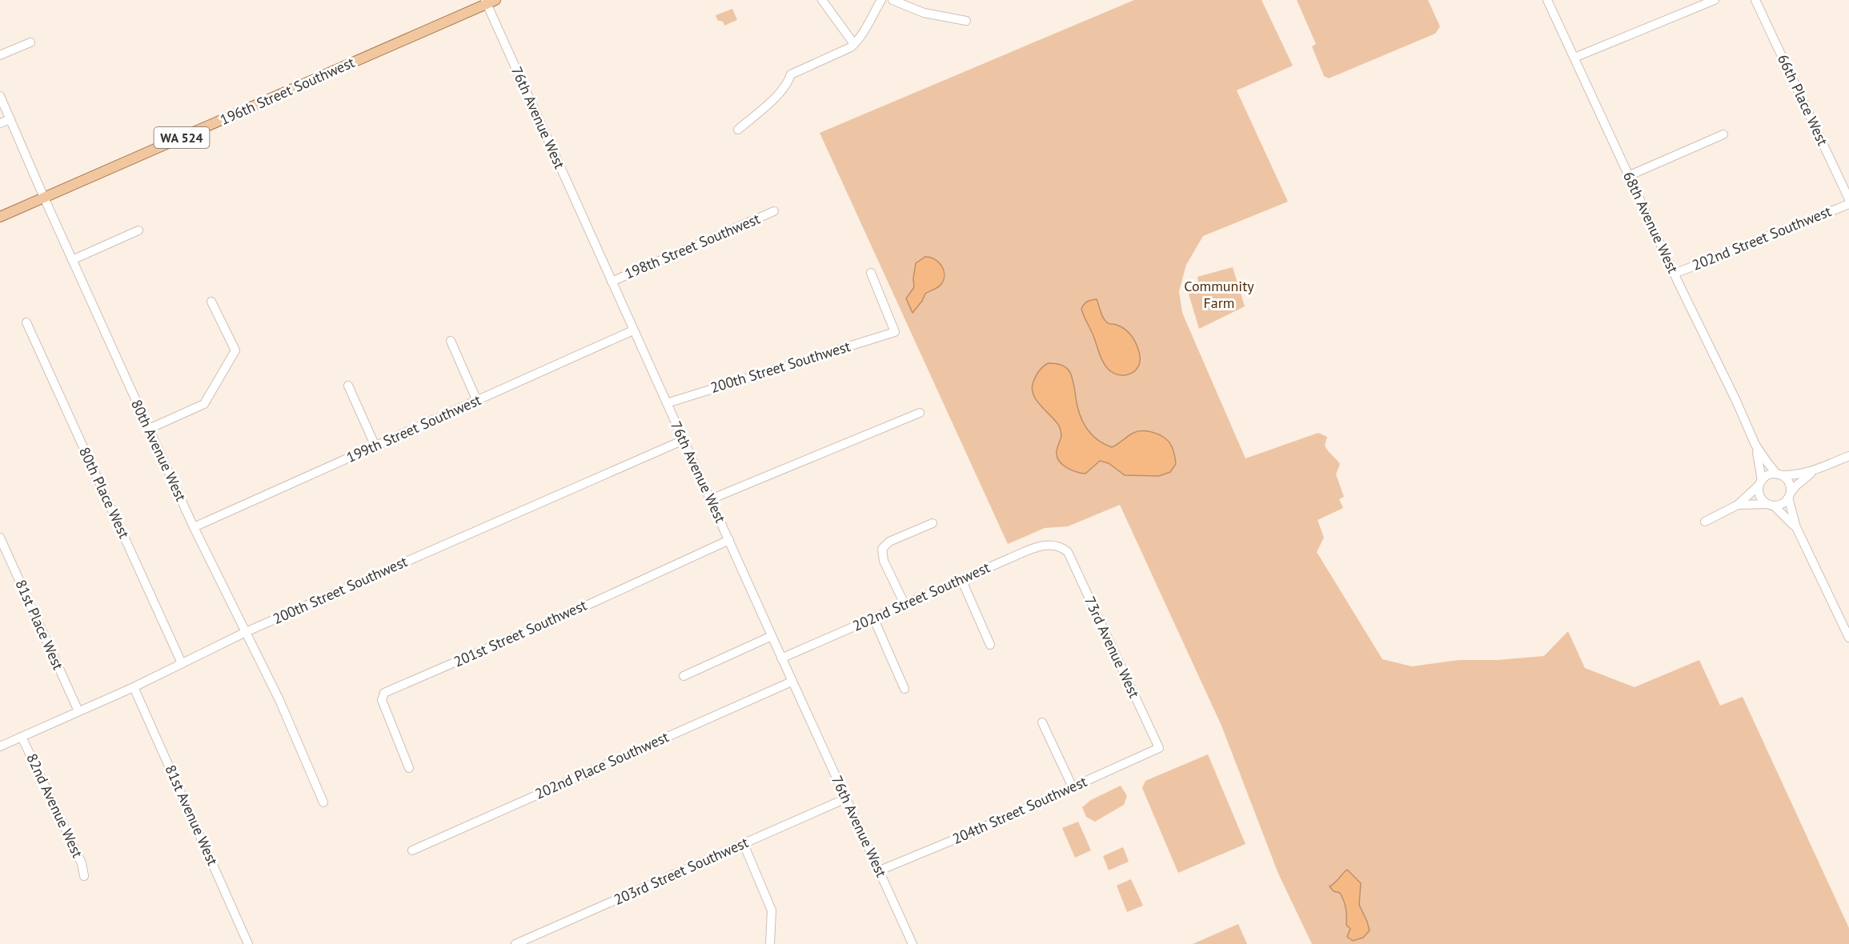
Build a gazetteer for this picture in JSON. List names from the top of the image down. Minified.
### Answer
{"streets":{"main road":["196th Street Southwest","WA 524"],"street":["66th Place West","76th Avenue West","68th Avenue West","202nd Street Southwest","198th Street Southwest","200th Street Southwest","199th Street Southwest","80th Avenue West","80th Place West","81st Place West","201st Street Southwest","73rd Avenue West","202nd Place Southwest","82nd Avenue West","204th Street Southwest","81st Avenue West","203rd Street Southwest"]},"crossings":[["196th Street Southwest","76th Avenue West"],["196th Street Southwest","80th Avenue West"],["76th Avenue West","202nd Street Southwest"],["76th Avenue West","198th Street Southwest"],["76th Avenue West","200th Street Southwest"],["76th Avenue West","199th Street Southwest"],["76th Avenue West","201st Street Southwest"],["76th Avenue West","202nd Place Southwest"],["76th Avenue West","204th Street Southwest"],["76th Avenue West","203rd Street Southwest"],["68th Avenue West","202nd Street Southwest"],["202nd Street Southwest","73rd Avenue West"],["200th Street Southwest","80th Avenue West"],["200th Street Southwest","80th Place West"],["200th Street Southwest","81st Place West"],["200th Street Southwest","82nd Avenue West"],["200th Street Southwest","81st Avenue West"],["199th Street Southwest","80th Avenue West"],["73rd Avenue West","204th Street Southwest"]],"parks":["Community Farm"]}
